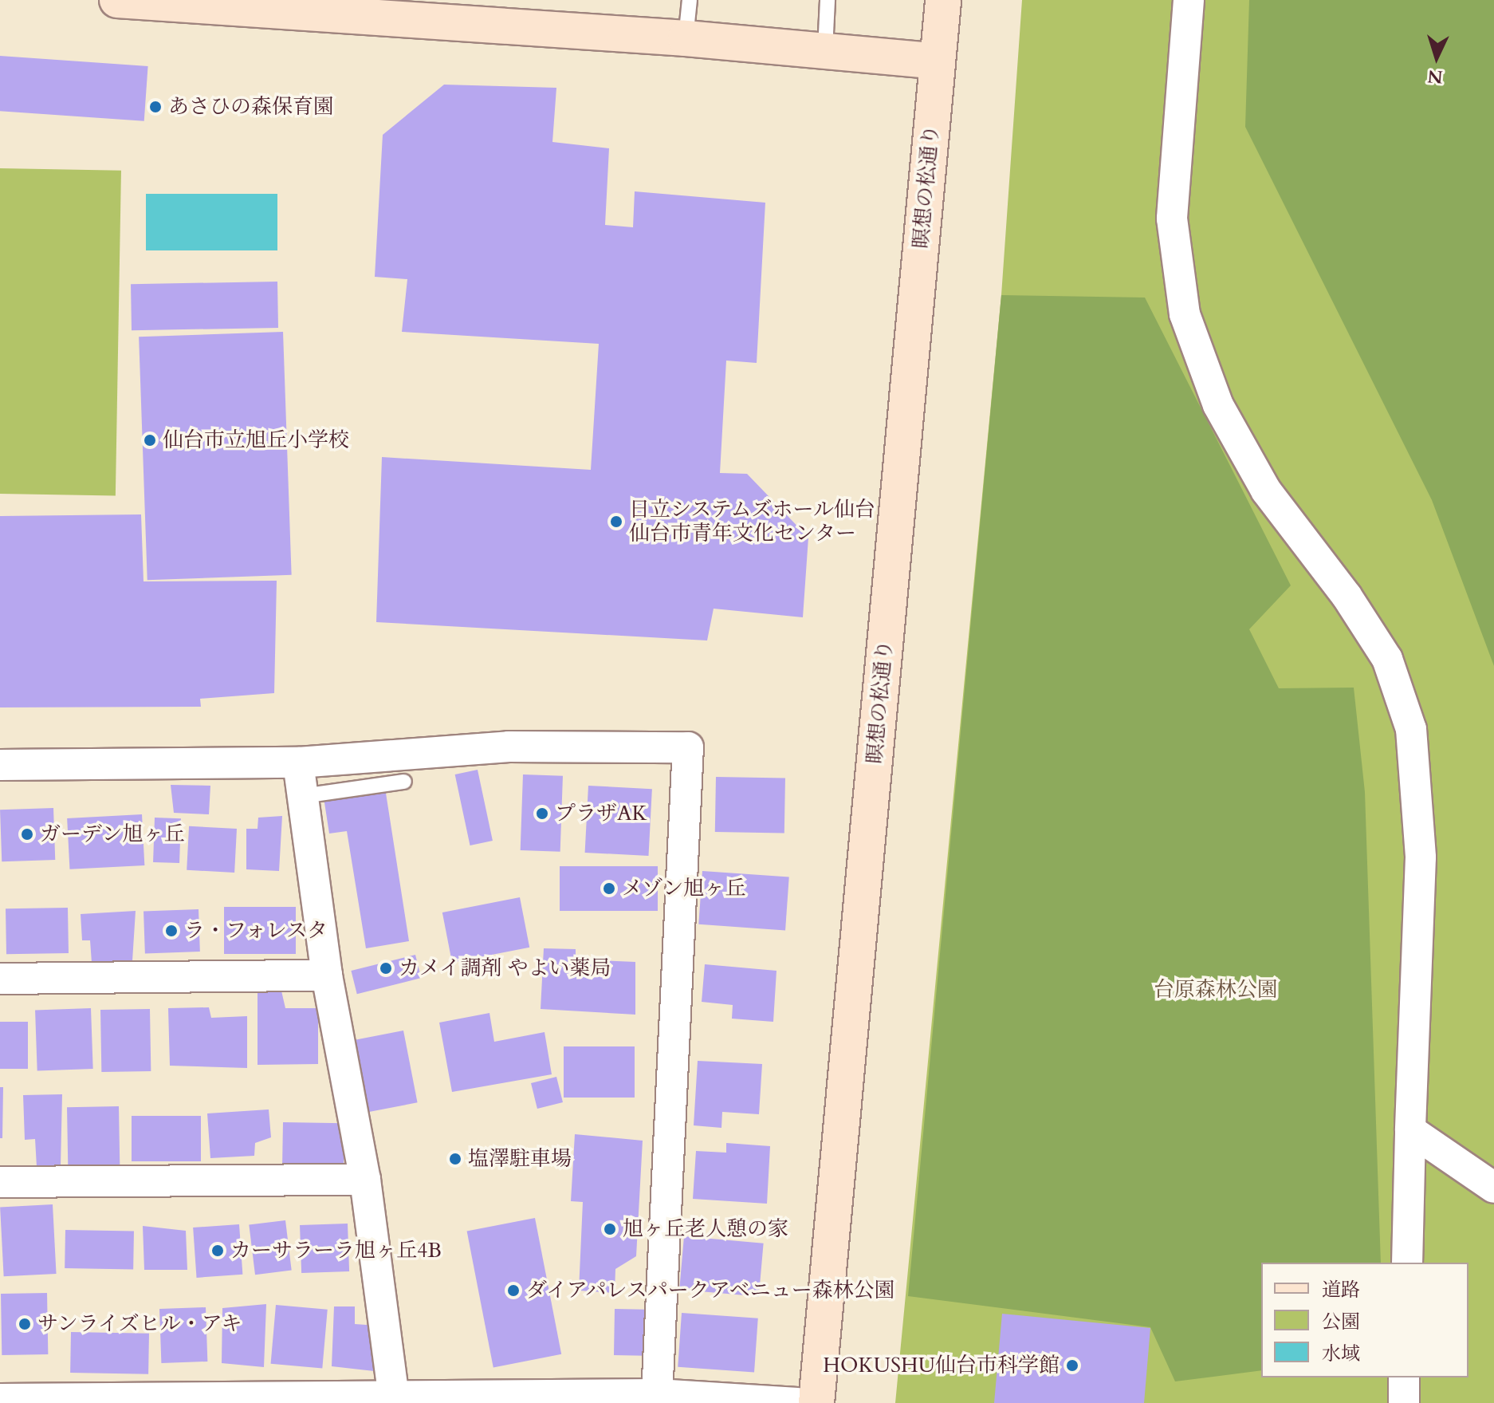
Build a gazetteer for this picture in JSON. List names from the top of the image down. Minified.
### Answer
{"streets":{"street":["瞑想の松通り"]},"parks":["台原森林公園"],"places":["あさひの森保育園","仙台市立旭丘小学校","日立システムズホール仙台 仙台市青年文化センター","プラザAK","ガーデン旭ヶ丘","メゾン旭ヶ丘","ラ・フォレスタ","カメイ調剤 やよい薬局","塩澤駐車場","旭ヶ丘老人憩の家","カーサラーラ旭ヶ丘4B","ダイアパレスパークアベニュー森林公園","サンライズヒル・アキ","HOKUSHU仙台市科学館"],"legend":["道路","公園","水域"],"north":"bottom"}
